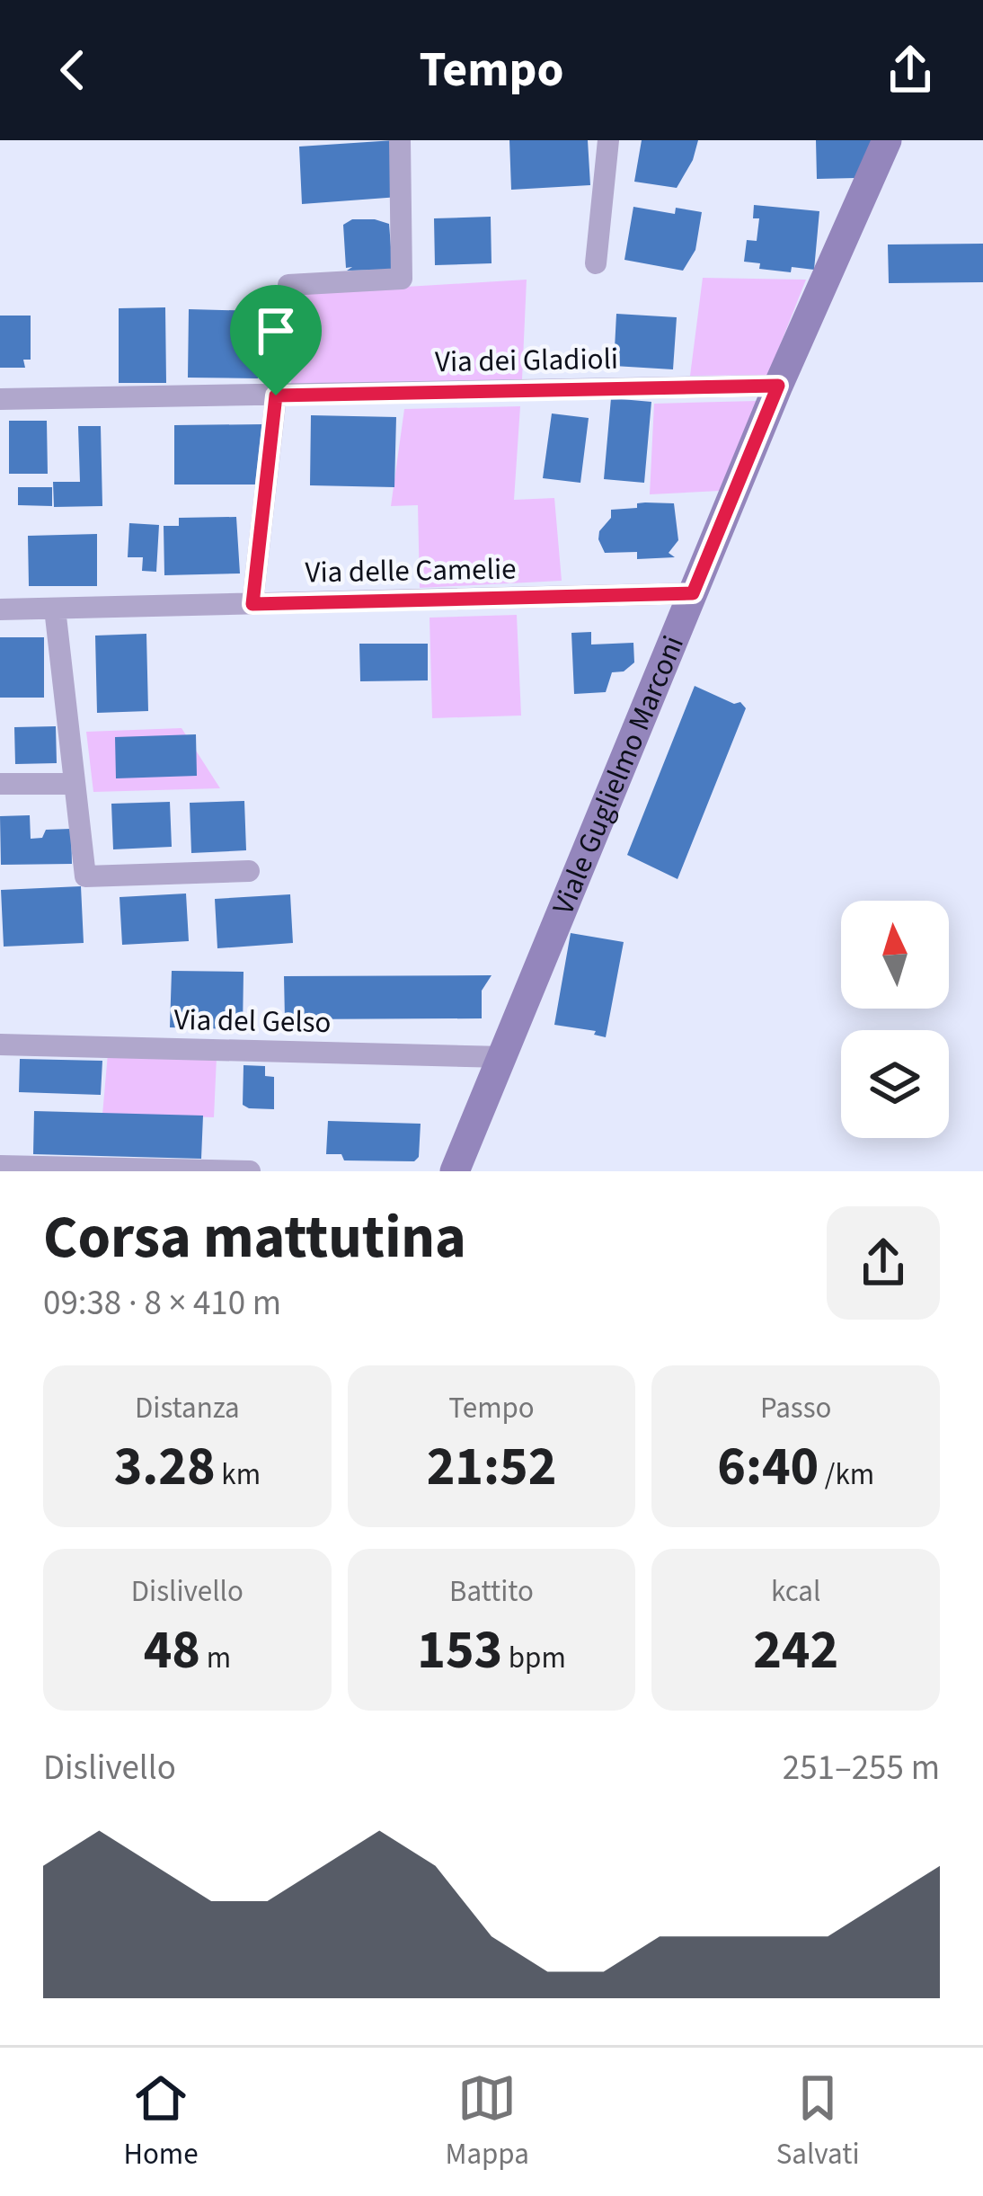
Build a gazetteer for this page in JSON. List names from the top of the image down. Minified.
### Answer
{"streets":{"street":["Via dei Gladioli","Via delle Camelie","Viale Guglielmo Marconi","Via del Gelso"]},"crossings":[["Via dei Gladioli","Viale Guglielmo Marconi"],["Via delle Camelie","Viale Guglielmo Marconi"],["Viale Guglielmo Marconi","Via del Gelso"]],"north":"top","page":{"header":"Tempo","heading":["Corsa mattutina","09:38 · 8 × 410 m"],"stats":[["Distanza","3.28 km"],["Tempo","21:52"],["Passo","6:40 /km"],["Dislivello","48 m"],["Battito","153 bpm"],["kcal","242"]],"chart":["Dislivello","251–255 m"],"tabs":["Home","Mappa","Salvati"]}}
